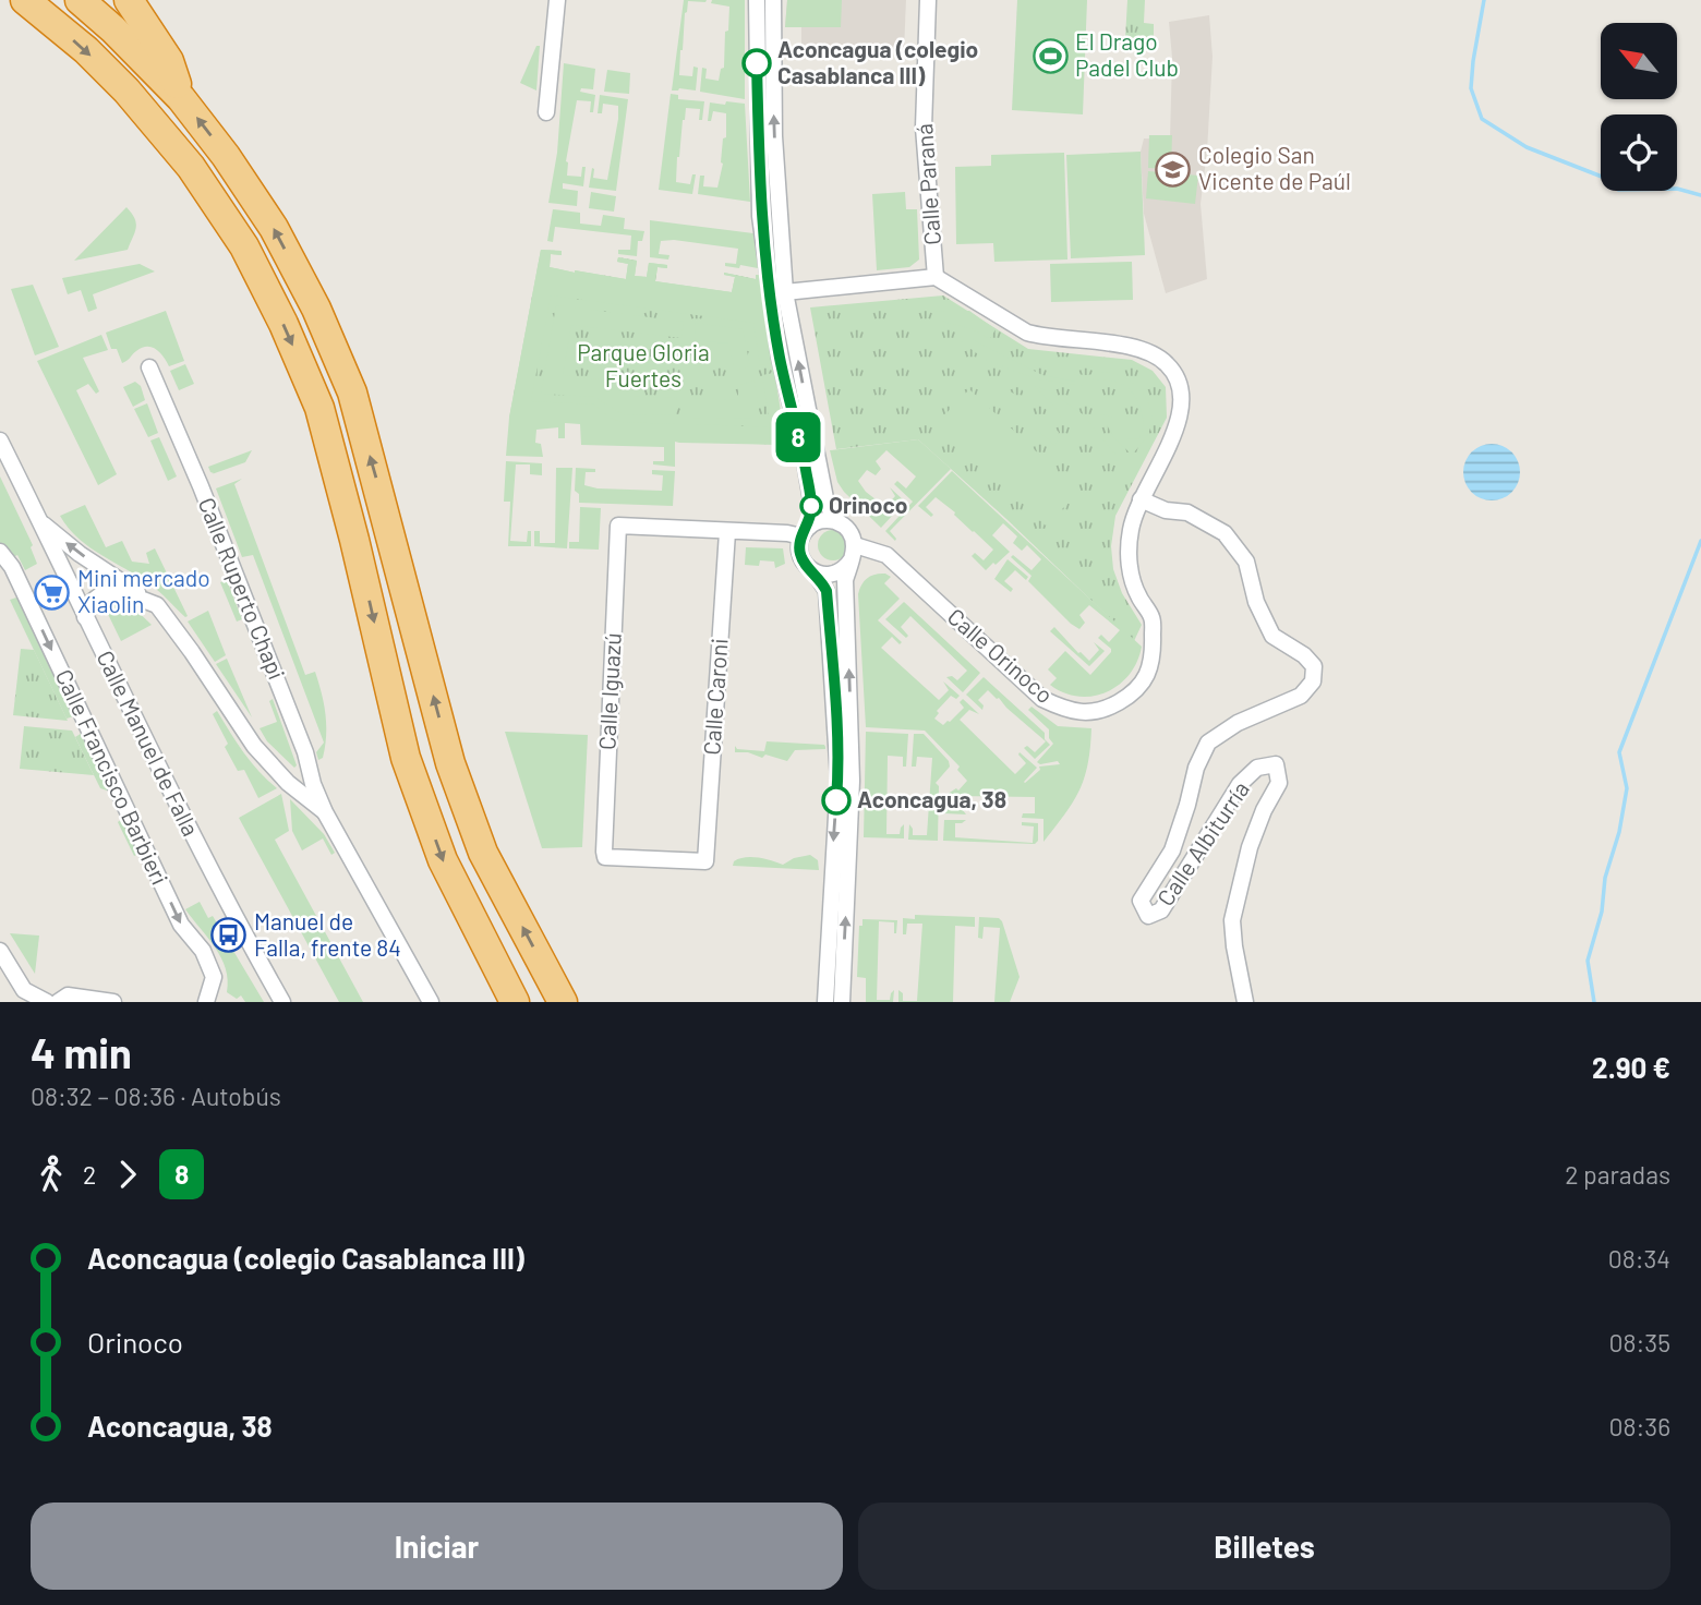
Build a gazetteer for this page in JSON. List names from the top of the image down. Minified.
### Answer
{"streets":{"street":["Calle Paraná","Calle Ruperto Chapi","Calle Orinoco","Calle Iguazú","Calle Caroni","Calle Manuel de Falla","Calle Francisco Barbieri","Calle Albiturría"]},"crossings":[["Calle Paraná","Calle Orinoco"],["Calle Orinoco","Calle Albiturría"],["Calle Iguazú","Calle Caroni"]],"one_way":["Calle Francisco Barbieri"],"parks":["Parque Gloria Fuertes"],"places":{"sports":["El Drago Padel Club"],"other":["Aconcagua (colegio Casablanca III)","Orinoco","Aconcagua, 38"],"school or university":["Colegio San Vicente de Paúl"],"supermarket":["Mini mercado Xiaolin"],"bus stop":["Manuel de Falla, frente 84"]},"lines":["bus line 8"],"north":"top left","page":{"on_map":"8","heading":["4 min","08:32 – 08:36 · Autobús","2.90 €"],"legs":["2","8","2 paradas"],"list":[{"name":"Aconcagua (colegio Casablanca III)","value":"08:34"},{"name":"Orinoco","value":"08:35"},{"name":"Aconcagua, 38","value":"08:36"}],"buttons":["Iniciar","Billetes"]}}
